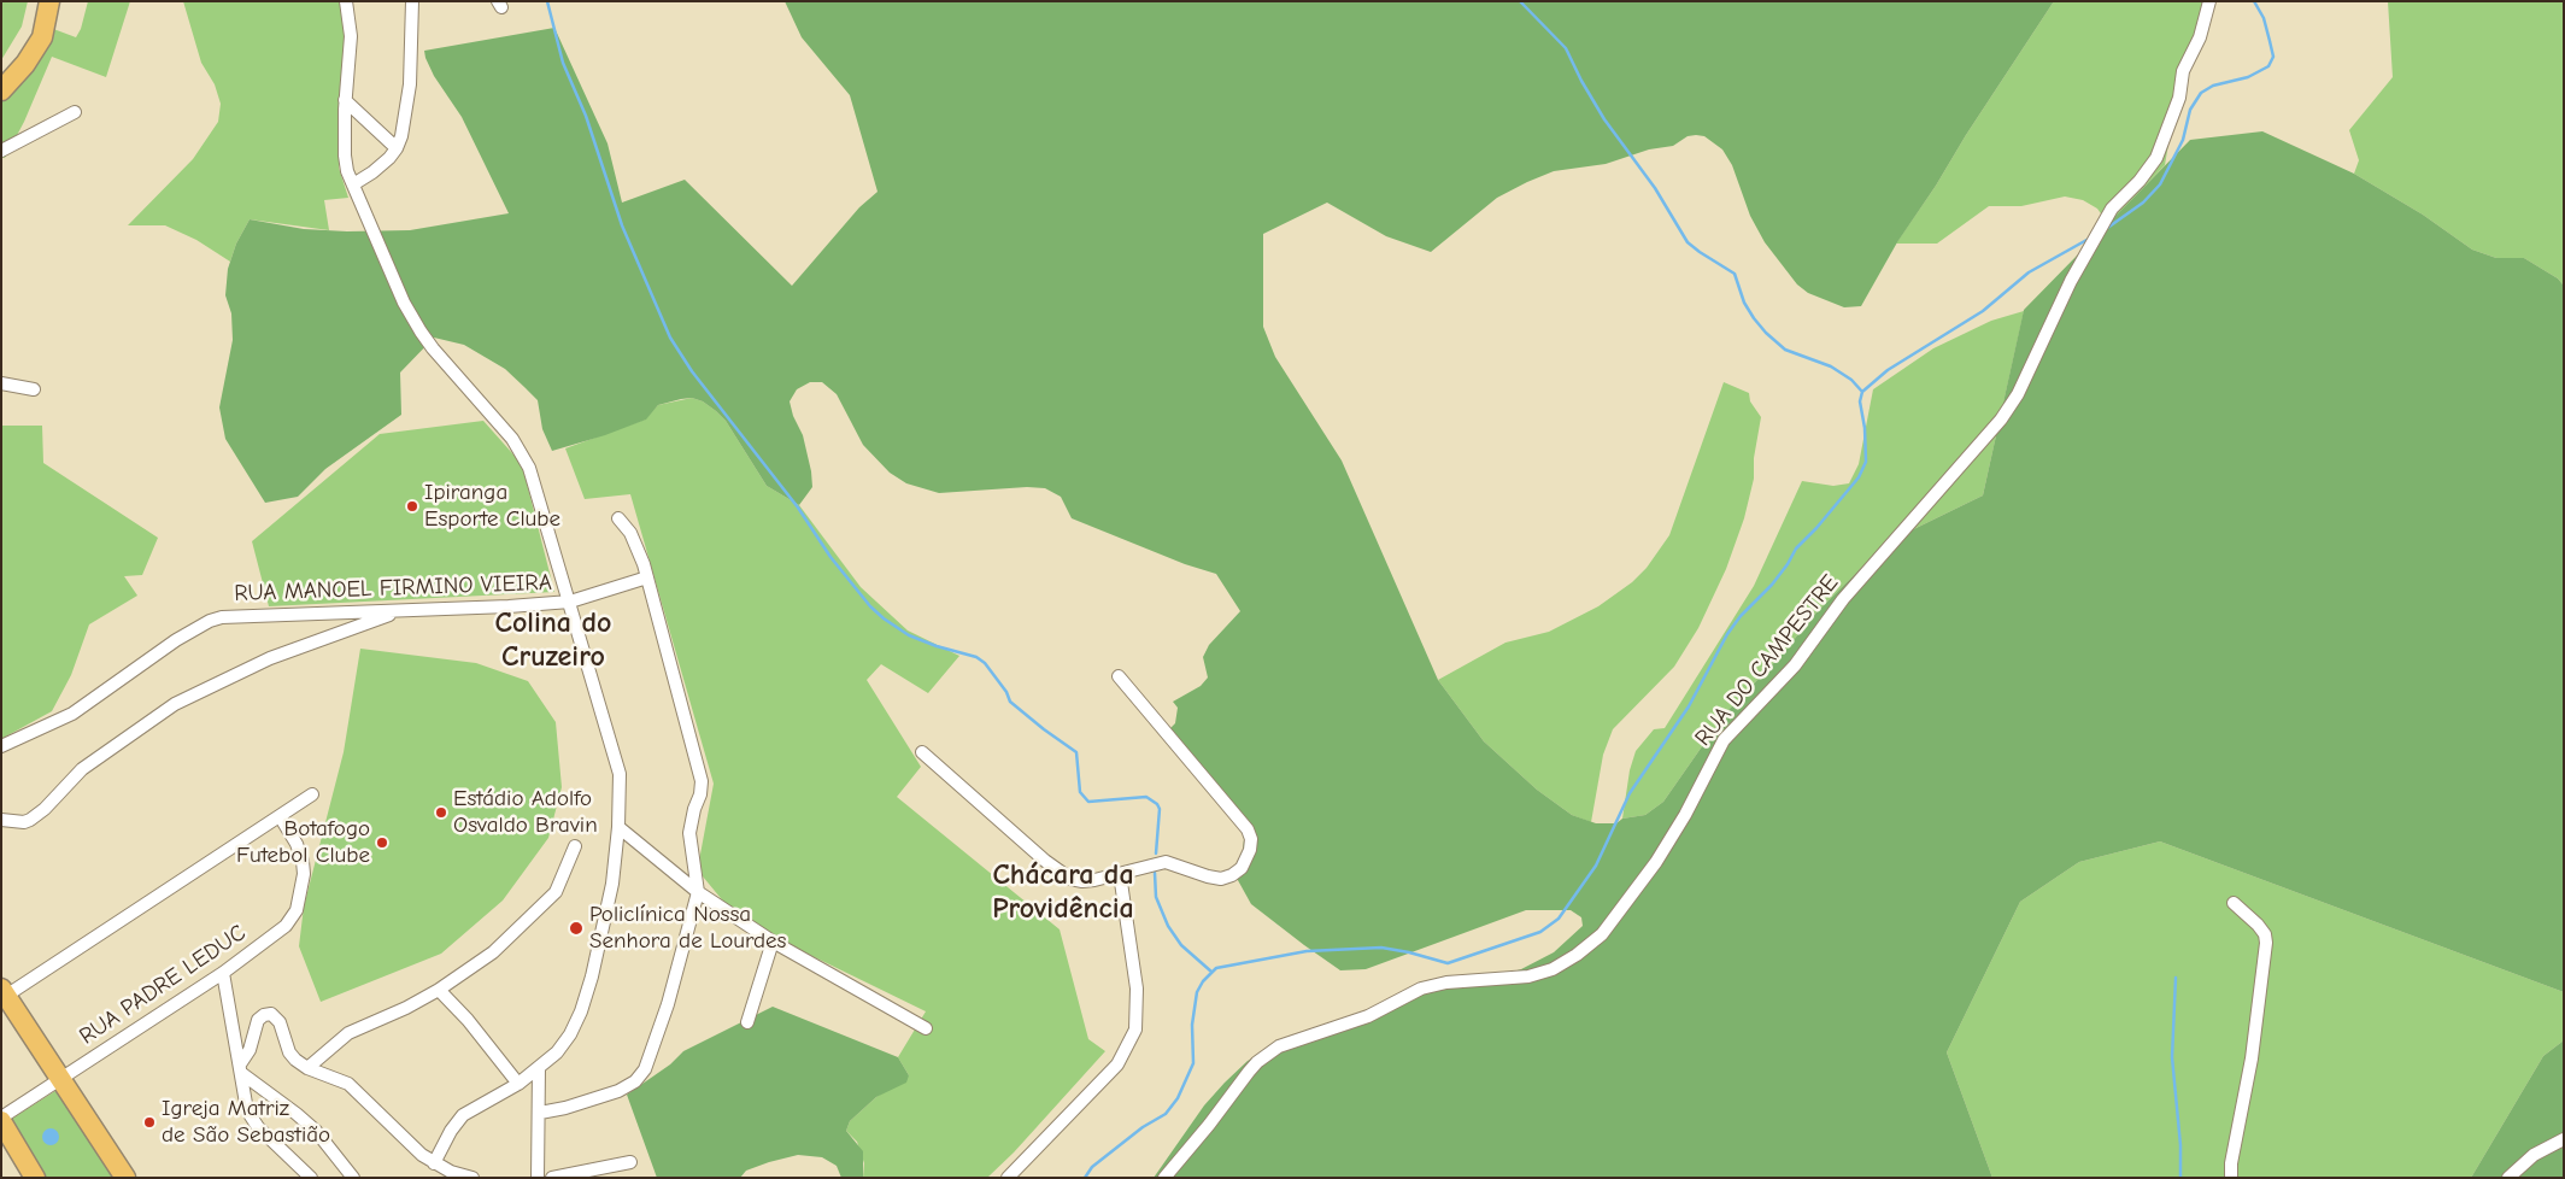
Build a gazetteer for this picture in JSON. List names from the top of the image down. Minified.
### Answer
{"streets":{"street":["RUA MANOEL FIRMINO VIEIRA","RUA DO CAMPESTRE","RUA PADRE LEDUC"]},"districts":["Colina do Cruzeiro","Chácara da Providência"],"places":["Ipiranga Esporte Clube","Estádio Adolfo Osvaldo Bravin","Botafogo Futebol Clube","Policlínica Nossa Senhora de Lourdes","Igreja Matriz de São Sebastião"]}
